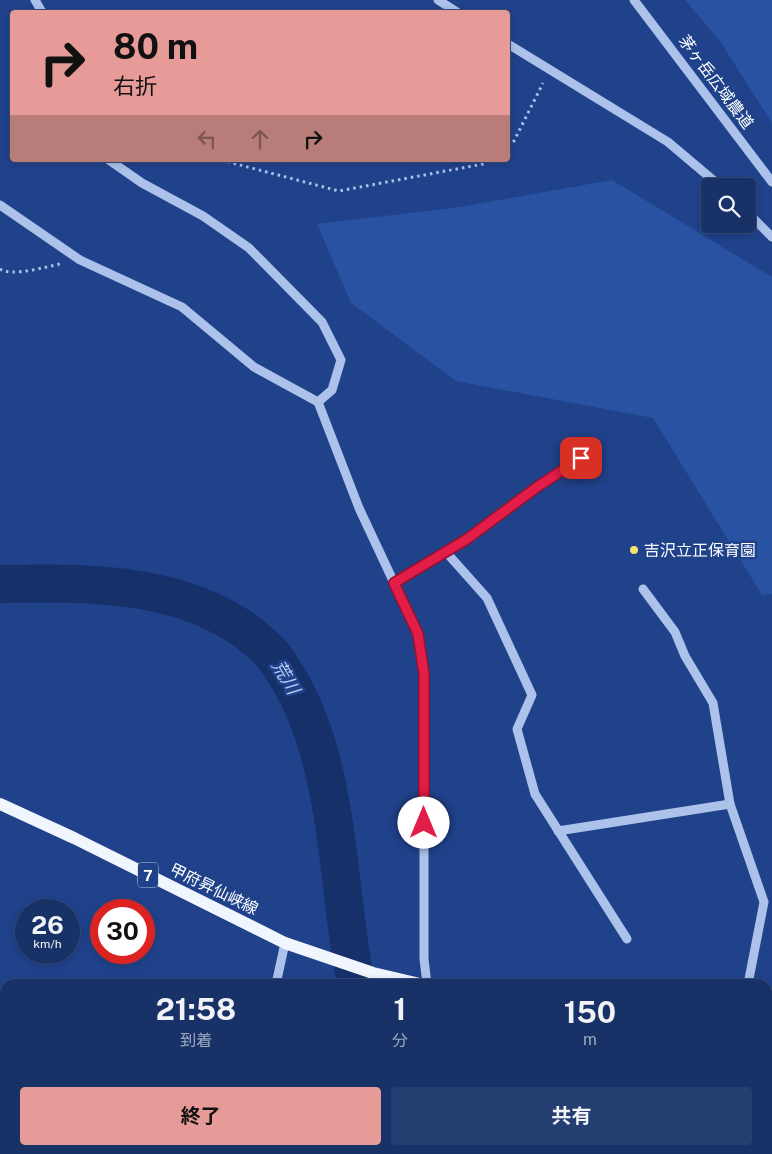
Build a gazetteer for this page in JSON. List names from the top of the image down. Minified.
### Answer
{"streets":{"main road":["7","甲府昇仙峡線"],"street":["茅ヶ岳広域農道"]},"water":["荒川"],"places":["吉沢立正保育園"],"page":{"turn":["80 m","右折"],"speed":"26 km/h","limit":"30","eta":["21:58","到着","1","分","150","m"],"buttons":["終了","共有"]}}
